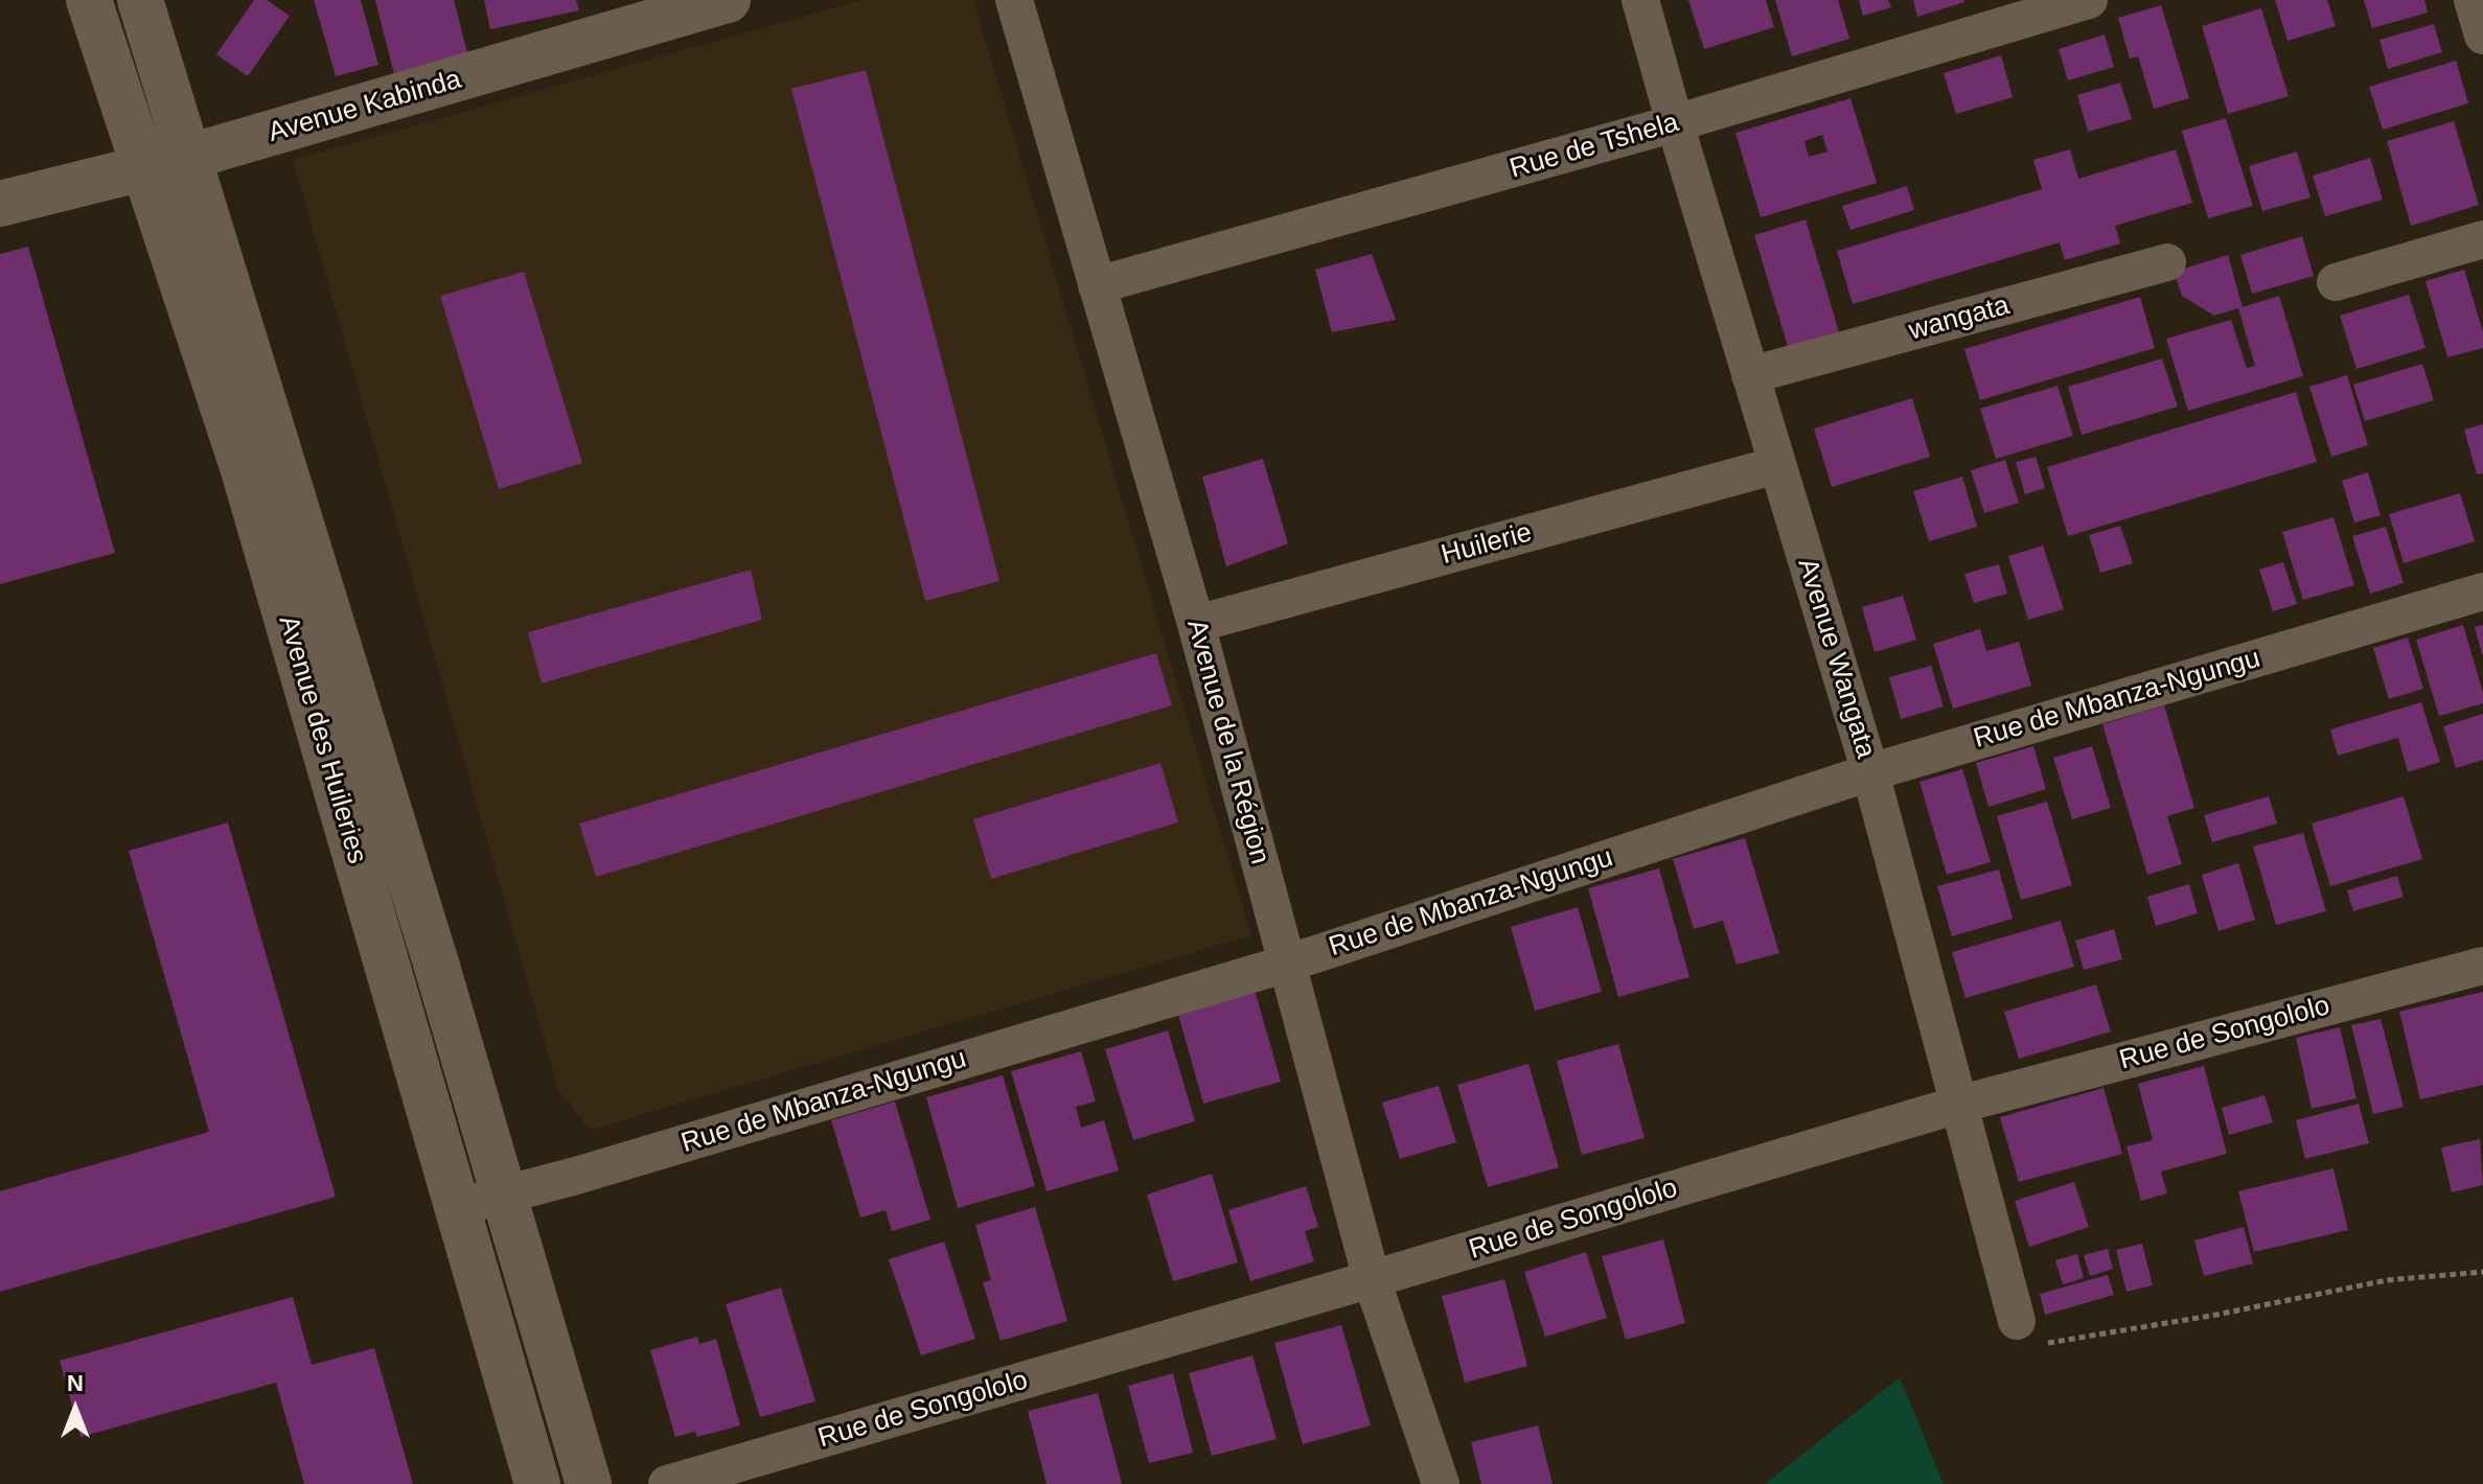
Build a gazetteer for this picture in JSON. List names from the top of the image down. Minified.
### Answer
{"streets":{"main road":["Avenue Kabinda","Avenue des Huileries"],"street":["Rue de Tshela","wangata","Huilerie","Avenue Wangata","Rue de Mbanza-Ngungu","Avenue de la Région","Rue de Songololo"]},"crossings":[["Avenue Kabinda","Avenue des Huileries"],["Rue de Tshela","Avenue Wangata"],["Rue de Tshela","Avenue de la Région"],["wangata","Avenue Wangata"],["Huilerie","Avenue Wangata"],["Huilerie","Avenue de la Région"],["Avenue Wangata","Rue de Mbanza-Ngungu"],["Avenue Wangata","Rue de Songololo"],["Rue de Mbanza-Ngungu","Avenue des Huileries"],["Rue de Mbanza-Ngungu","Avenue de la Région"],["Avenue de la Région","Rue de Songololo"]],"north":"top"}
